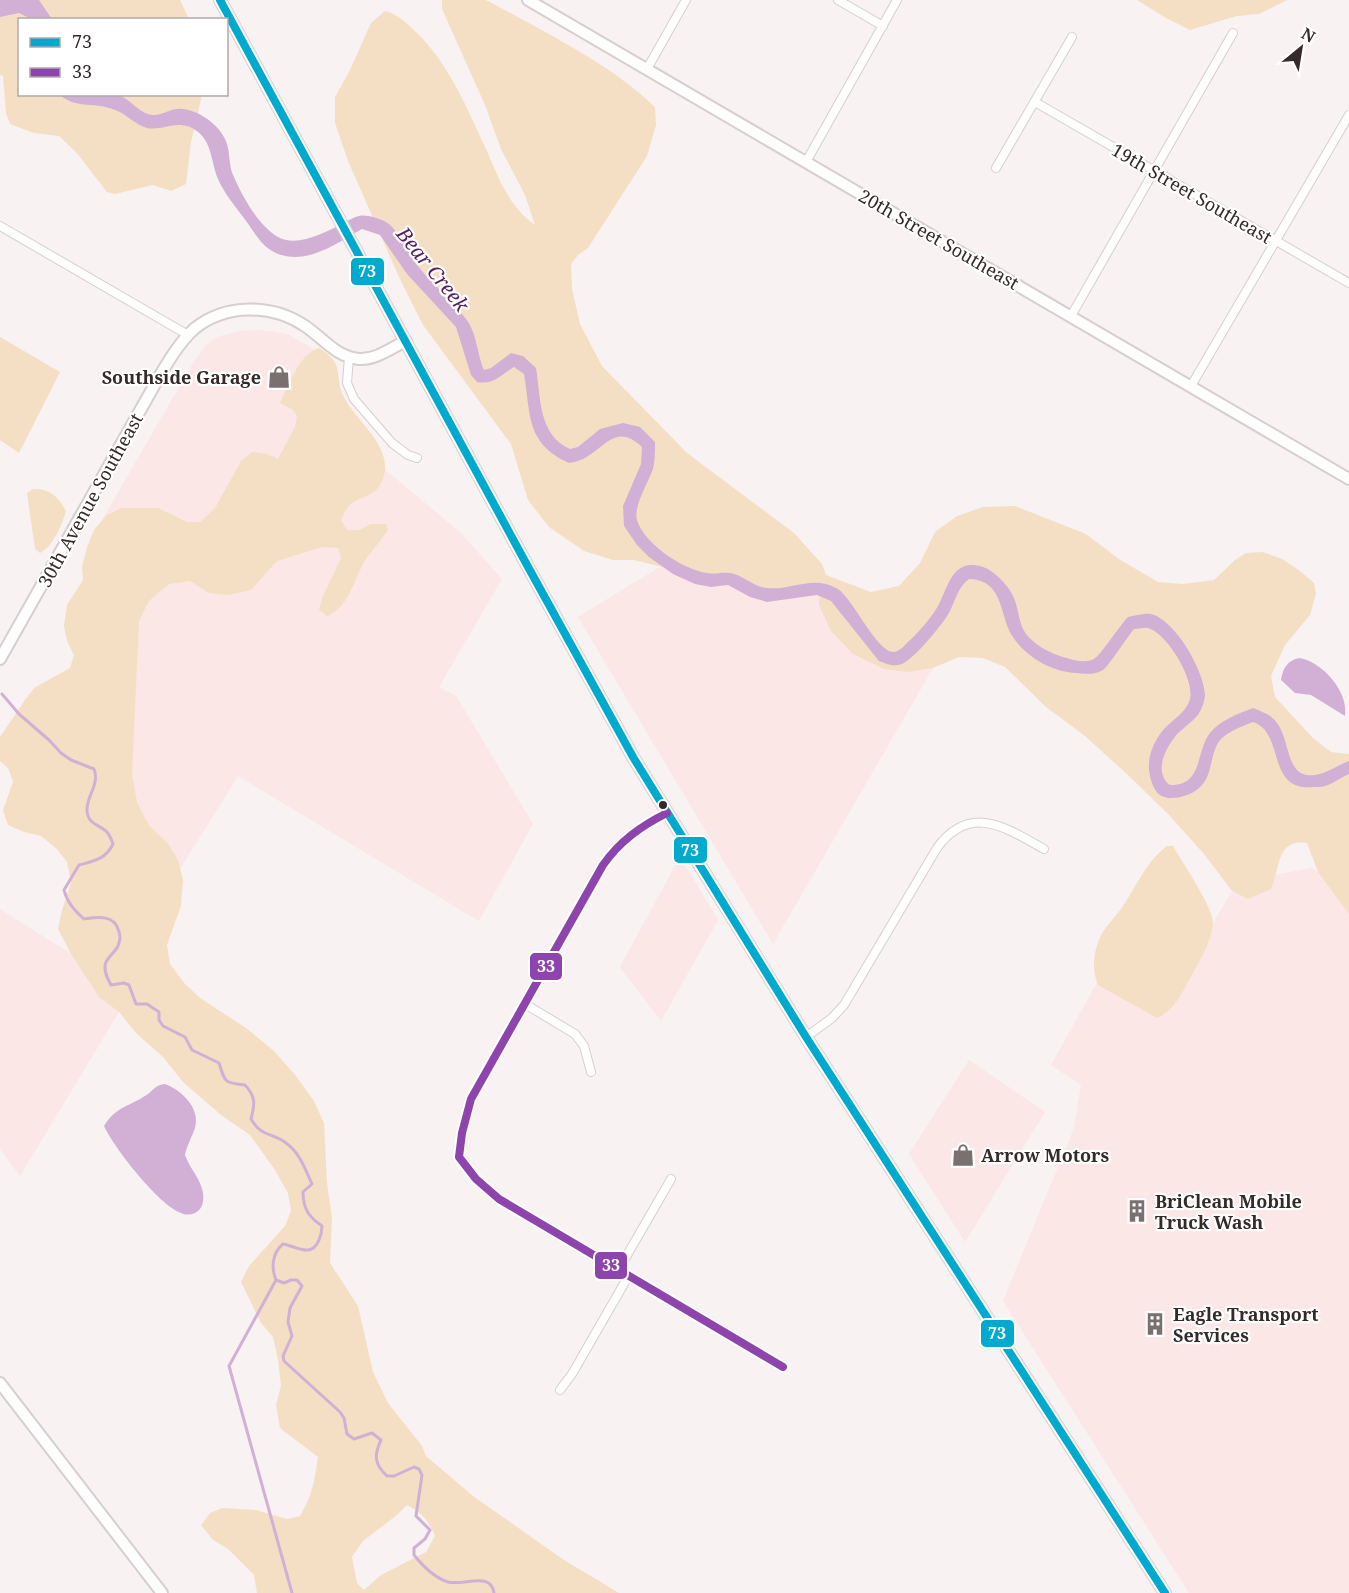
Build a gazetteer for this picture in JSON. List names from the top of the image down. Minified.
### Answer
{"streets":{"main road":["20th Street Southeast","30th Avenue Southeast"],"street":["19th Street Southeast"]},"water":["Bear Creek"],"places":{"shop":["Southside Garage","Arrow Motors"],"building":["BriClean Mobile Truck Wash","Eagle Transport Services"]},"lines":["transit line 73","transit line 33"],"legend":["73","33"],"north":"top right"}
